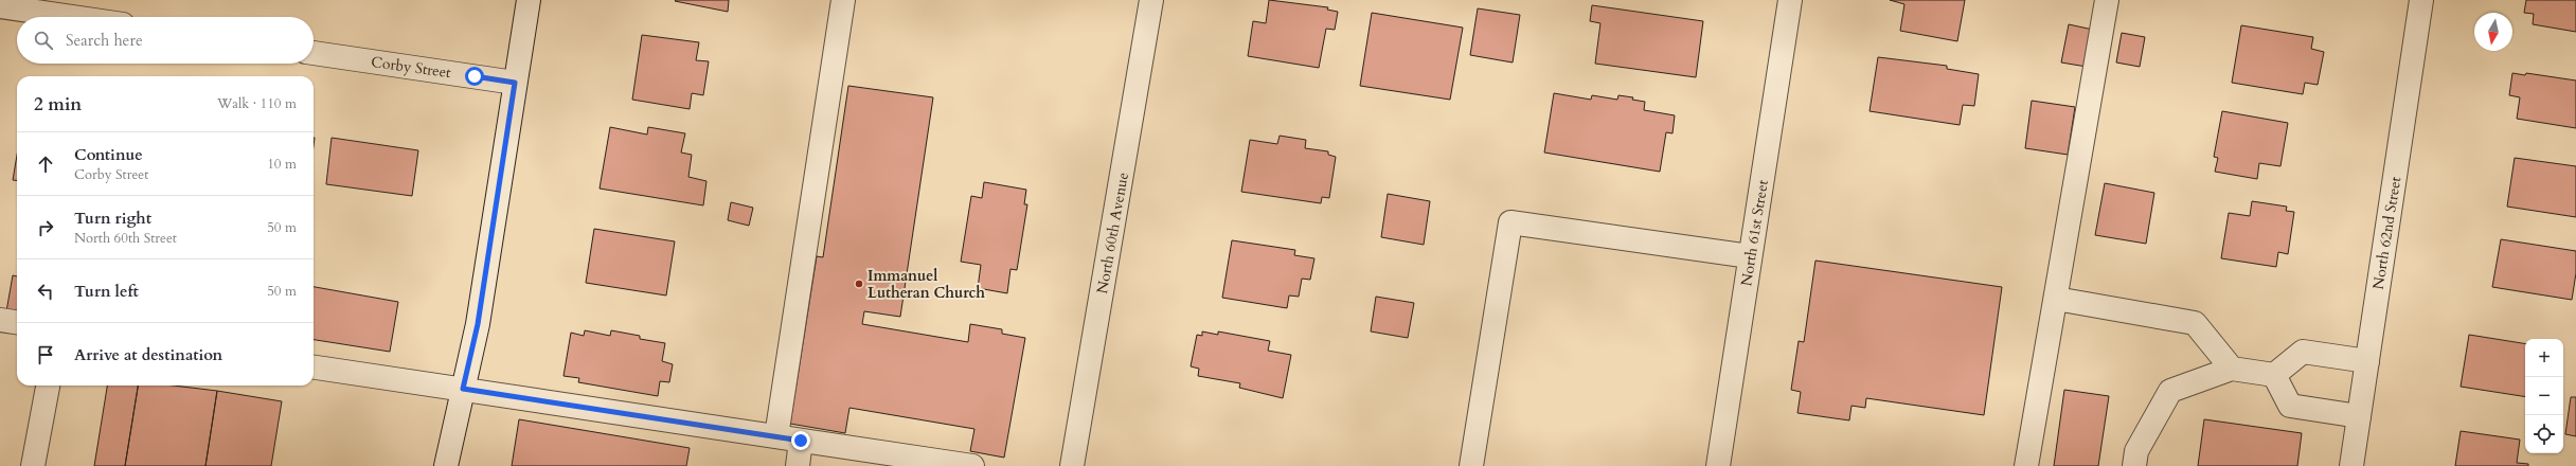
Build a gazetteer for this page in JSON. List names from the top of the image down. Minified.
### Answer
{"streets":{"street":["Corby Street","North 60th Avenue","North 61st Street","North 62nd Street"]},"places":["Immanuel Lutheran Church"],"north":"bottom","page":{"search":"Search here","heading":["2 min","Walk · 110 m"],"list":[["Continue","Corby Street","10 m"],["Turn right","North 60th Street","50 m"],["Turn left","50 m"],"Arrive at destination"],"map_buttons":["+","−"]}}
